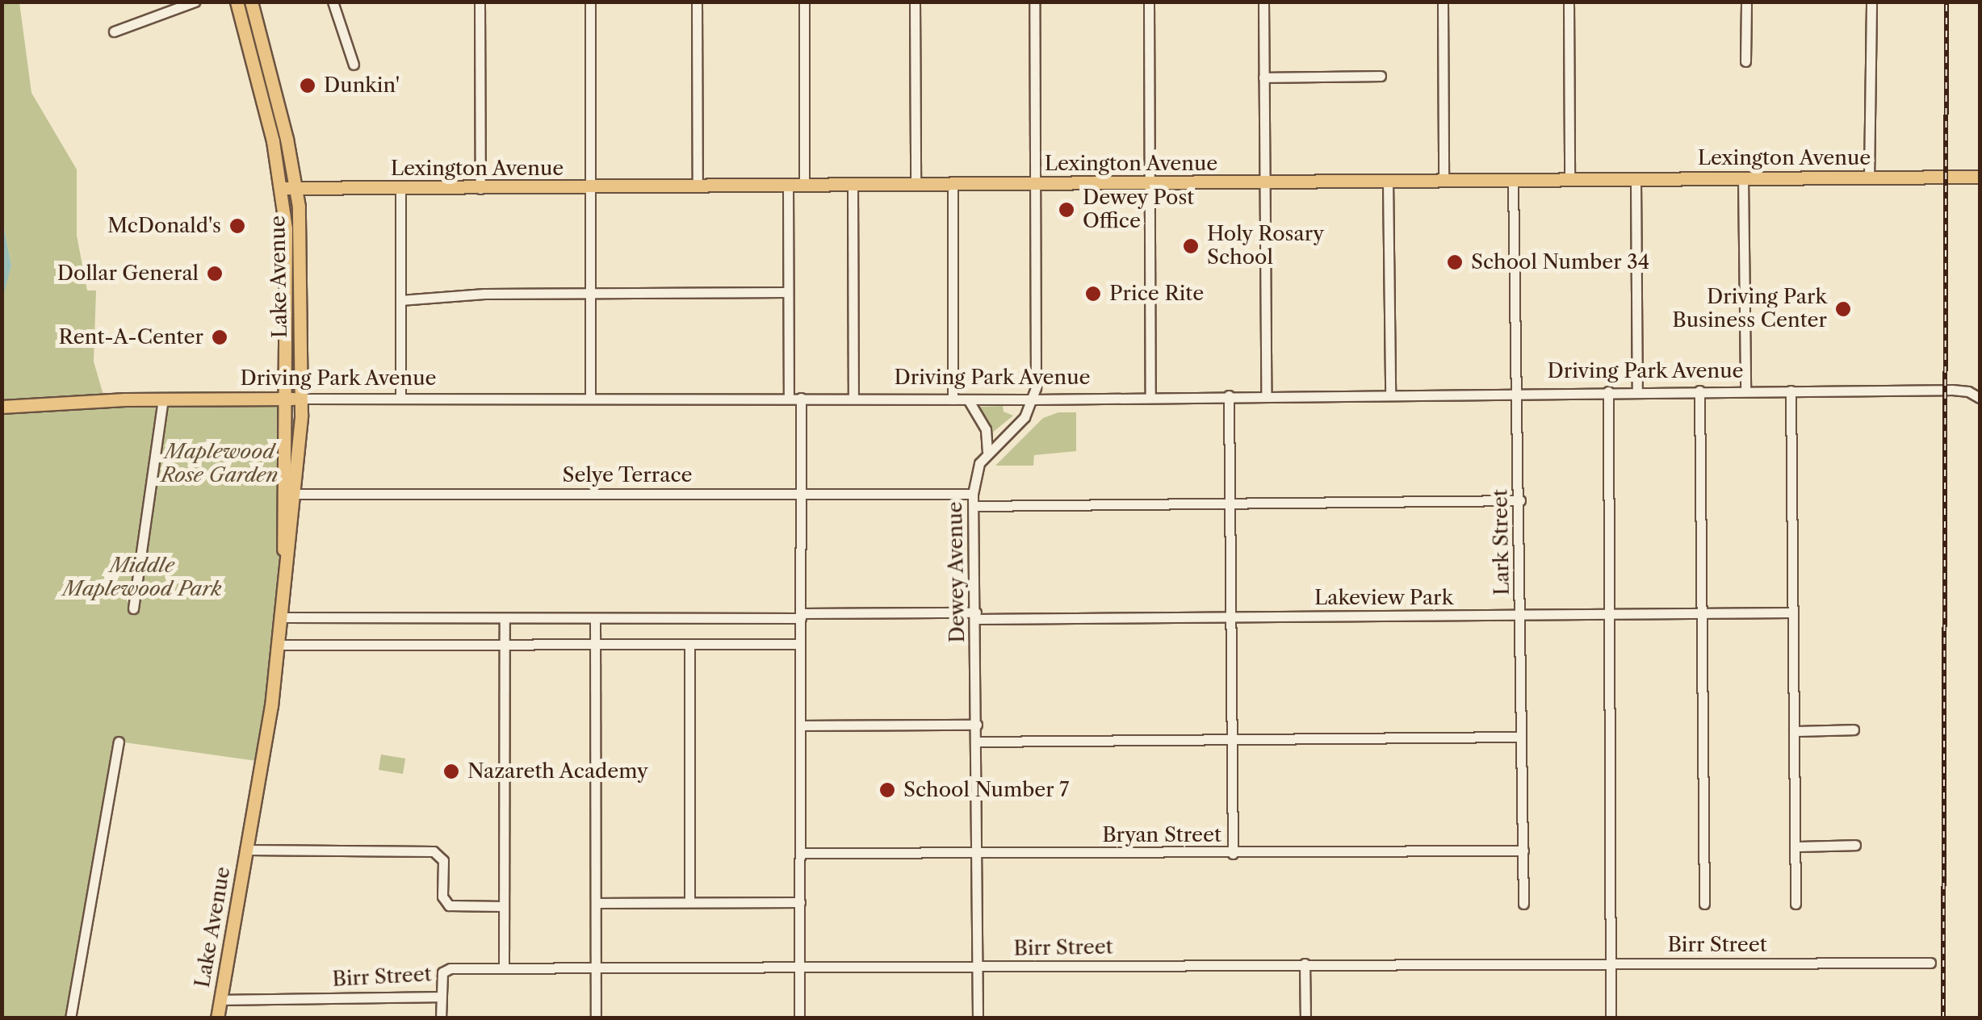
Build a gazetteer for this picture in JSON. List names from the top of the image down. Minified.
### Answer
{"streets":{"main road":["Lexington Avenue","Lake Avenue","Driving Park Avenue"],"street":["Selye Terrace","Lark Street","Dewey Avenue","Lakeview Park","Bryan Street","Birr Street"]},"crossings":[["Lexington Avenue","Lake Avenue"],["Lexington Avenue","Lark Street"],["Lake Avenue","Driving Park Avenue"],["Lake Avenue","Selye Terrace"],["Lake Avenue","Lakeview Park"],["Lake Avenue","Birr Street"],["Driving Park Avenue","Lark Street"],["Driving Park Avenue","Dewey Avenue"],["Selye Terrace","Dewey Avenue"],["Lark Street","Lakeview Park"],["Lark Street","Bryan Street"],["Dewey Avenue","Lakeview Park"],["Dewey Avenue","Bryan Street"],["Dewey Avenue","Birr Street"]],"parks":["Maplewood Rose Garden","Middle Maplewood Park"],"places":["Dunkin'","Dewey Post Office","McDonald's","Holy Rosary School","School Number 34","Dollar General","Price Rite","Driving Park Business Center","Rent-A-Center","Nazareth Academy","School Number 7"]}
